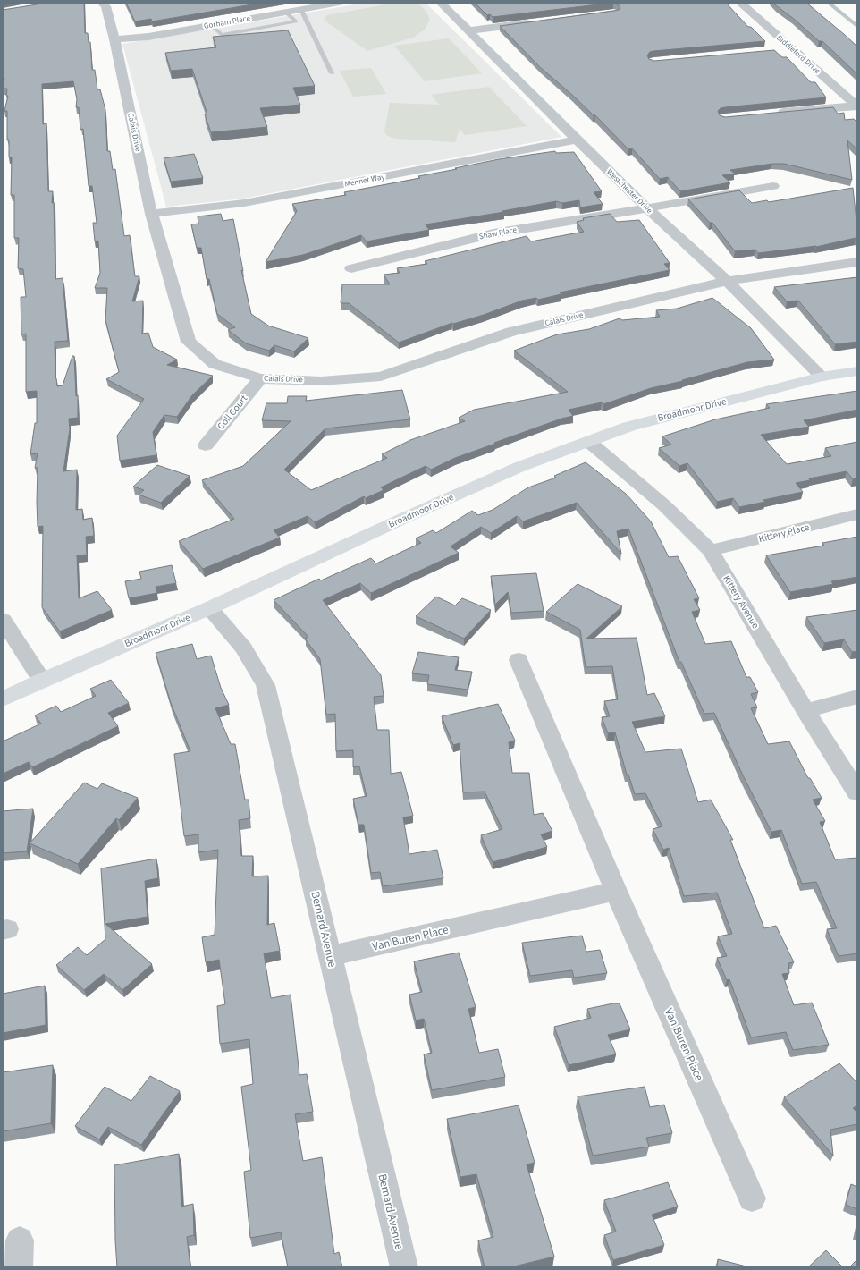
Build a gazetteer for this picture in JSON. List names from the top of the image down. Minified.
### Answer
{"streets":{"street":["Gorham Place","Biddleford Drive","Calais Drive","Mennet Way","Westchester Drive","Shaw Place","Broadmoor Drive","Coll Court","Kittery Place","Kittery Avenue","Bernard Avenue","Van Buren Place"]},"crossings":[["Gorham Place","Calais Drive"],["Calais Drive","Mennet Way"],["Calais Drive","Westchester Drive"],["Calais Drive","Coll Court"],["Mennet Way","Westchester Drive"],["Westchester Drive","Shaw Place"],["Westchester Drive","Broadmoor Drive"],["Broadmoor Drive","Kittery Avenue"],["Broadmoor Drive","Bernard Avenue"],["Kittery Place","Kittery Avenue"],["Bernard Avenue","Van Buren Place"]]}
